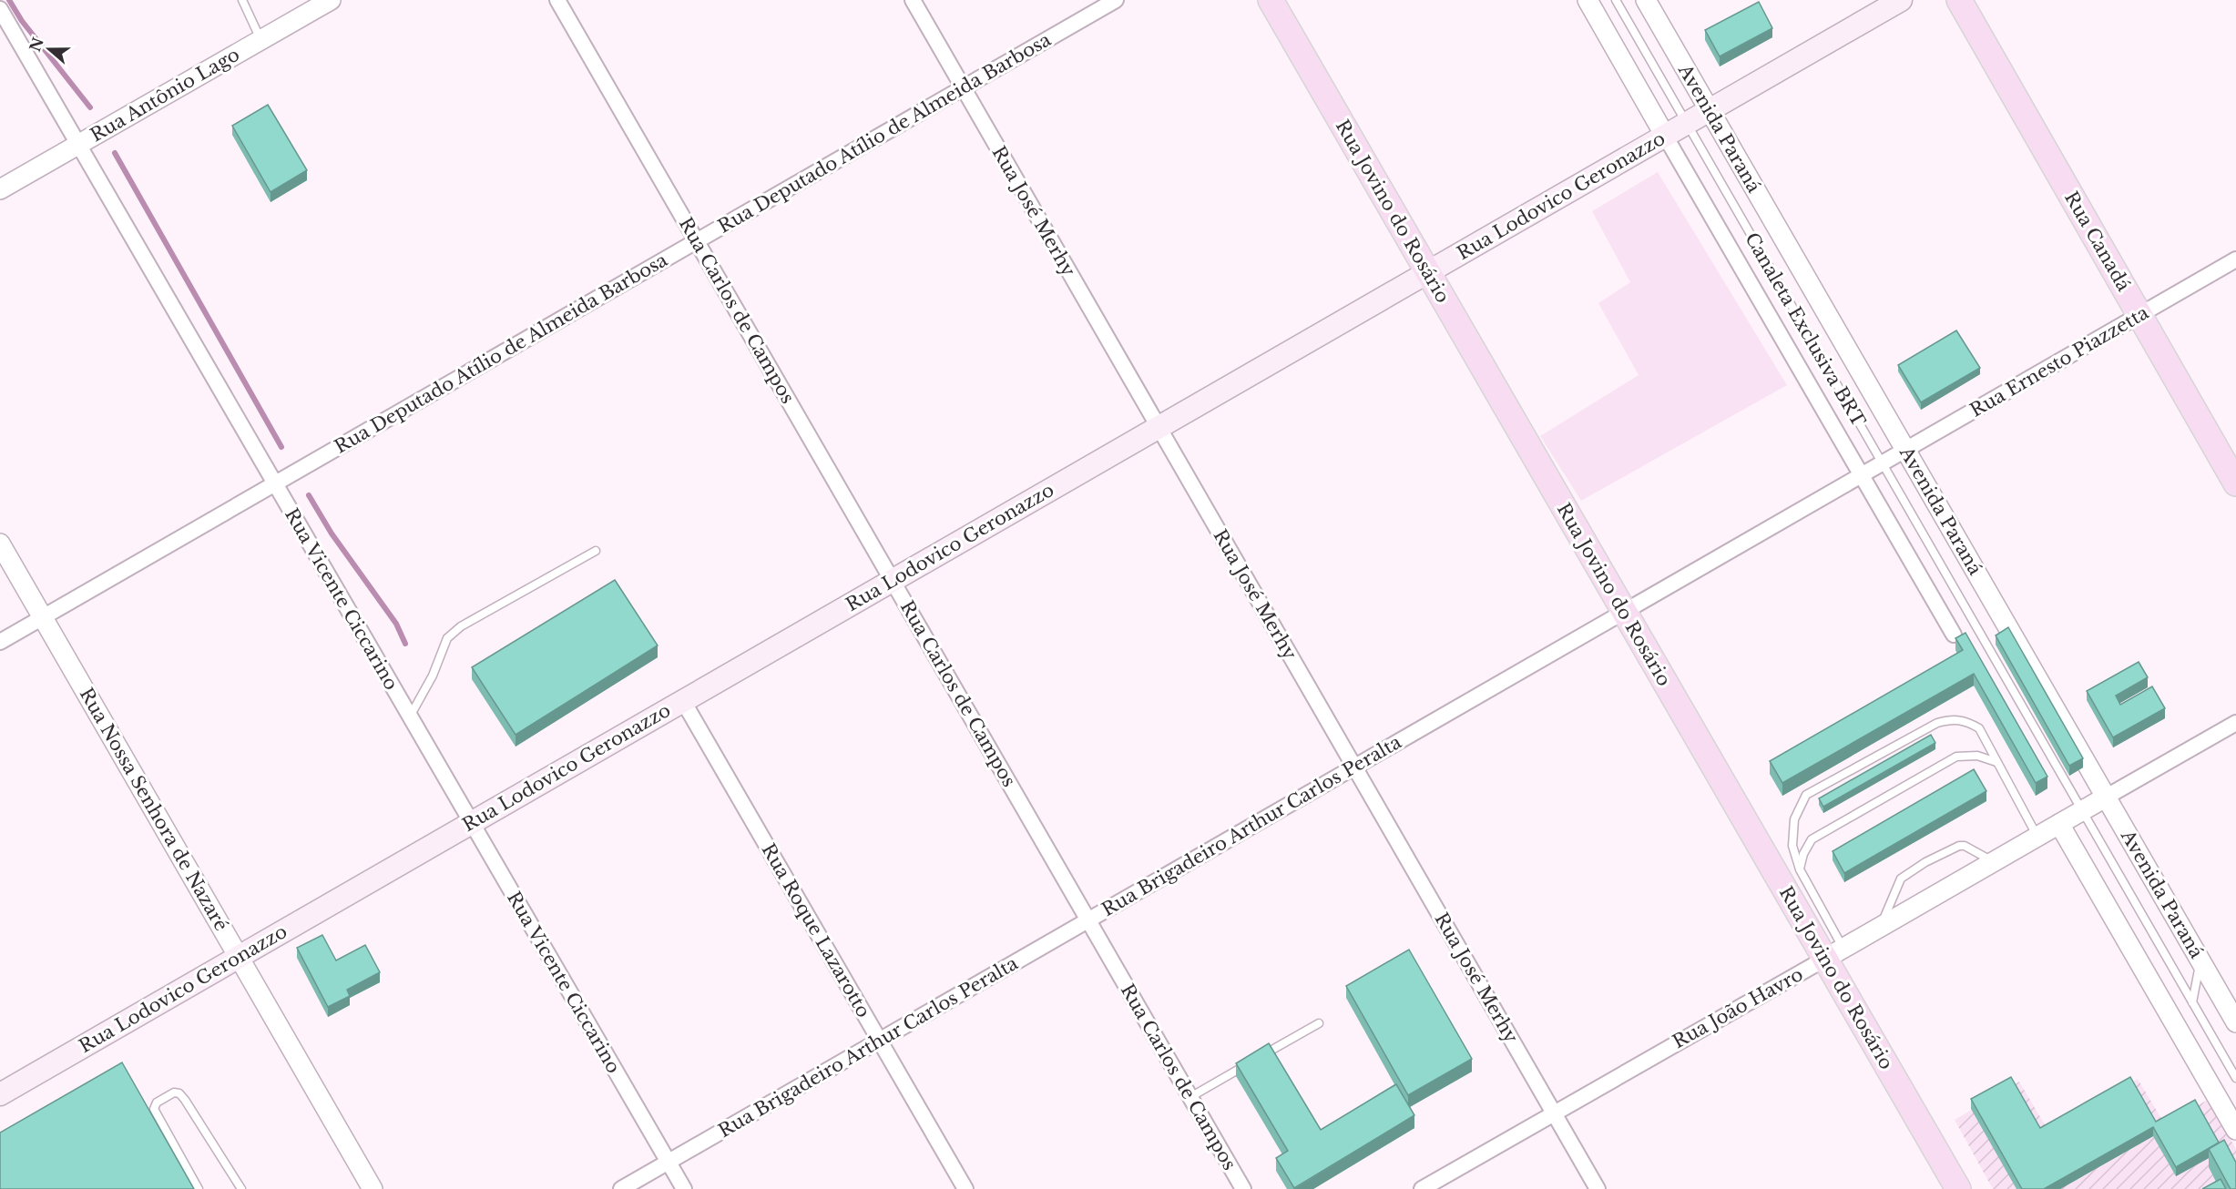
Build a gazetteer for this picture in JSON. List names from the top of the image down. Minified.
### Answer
{"streets":{"main road":["Rua Lodovico Geronazzo","Rua Jovino do Rosário","Rua Canadá"],"street":["Rua Antônio Lago","Avenida Paraná","Rua Deputado Atílio de Almeida Barbosa","Rua José Merhy","Rua Carlos de Campos","Rua Ernesto Piazzetta","Rua Vicente Ciccarino","Rua Nossa Senhora de Nazaré","Rua Brigadeiro Arthur Carlos Peralta","Rua Roque Lazarotto","Rua João Havro"],"lane":["Canaleta Exclusiva BRT"]},"crossings":[["Rua Antônio Lago","Rua Vicente Ciccarino"],["Avenida Paraná","Rua Lodovico Geronazzo"],["Avenida Paraná","Rua Ernesto Piazzetta"],["Avenida Paraná","Rua João Havro"],["Rua Deputado Atílio de Almeida Barbosa","Rua José Merhy"],["Rua Deputado Atílio de Almeida Barbosa","Rua Carlos de Campos"],["Rua Deputado Atílio de Almeida Barbosa","Rua Vicente Ciccarino"],["Rua Deputado Atílio de Almeida Barbosa","Rua Nossa Senhora de Nazaré"],["Rua Lodovico Geronazzo","Rua José Merhy"],["Rua Lodovico Geronazzo","Rua Jovino do Rosário"],["Rua Lodovico Geronazzo","Rua Carlos de Campos"],["Rua Lodovico Geronazzo","Canaleta Exclusiva BRT"],["Rua Lodovico Geronazzo","Rua Vicente Ciccarino"],["Rua Lodovico Geronazzo","Rua Nossa Senhora de Nazaré"],["Rua Lodovico Geronazzo","Rua Roque Lazarotto"],["Rua José Merhy","Rua Brigadeiro Arthur Carlos Peralta"],["Rua José Merhy","Rua João Havro"],["Rua Jovino do Rosário","Rua Brigadeiro Arthur Carlos Peralta"],["Rua Jovino do Rosário","Rua João Havro"],["Rua Canadá","Rua Ernesto Piazzetta"],["Rua Carlos de Campos","Rua Brigadeiro Arthur Carlos Peralta"],["Canaleta Exclusiva BRT","Rua Ernesto Piazzetta"],["Canaleta Exclusiva BRT","Rua Brigadeiro Arthur Carlos Peralta"],["Canaleta Exclusiva BRT","Rua João Havro"],["Rua Ernesto Piazzetta","Rua Brigadeiro Arthur Carlos Peralta"],["Rua Vicente Ciccarino","Rua Brigadeiro Arthur Carlos Peralta"],["Rua Brigadeiro Arthur Carlos Peralta","Rua Roque Lazarotto"]],"north":"left"}
